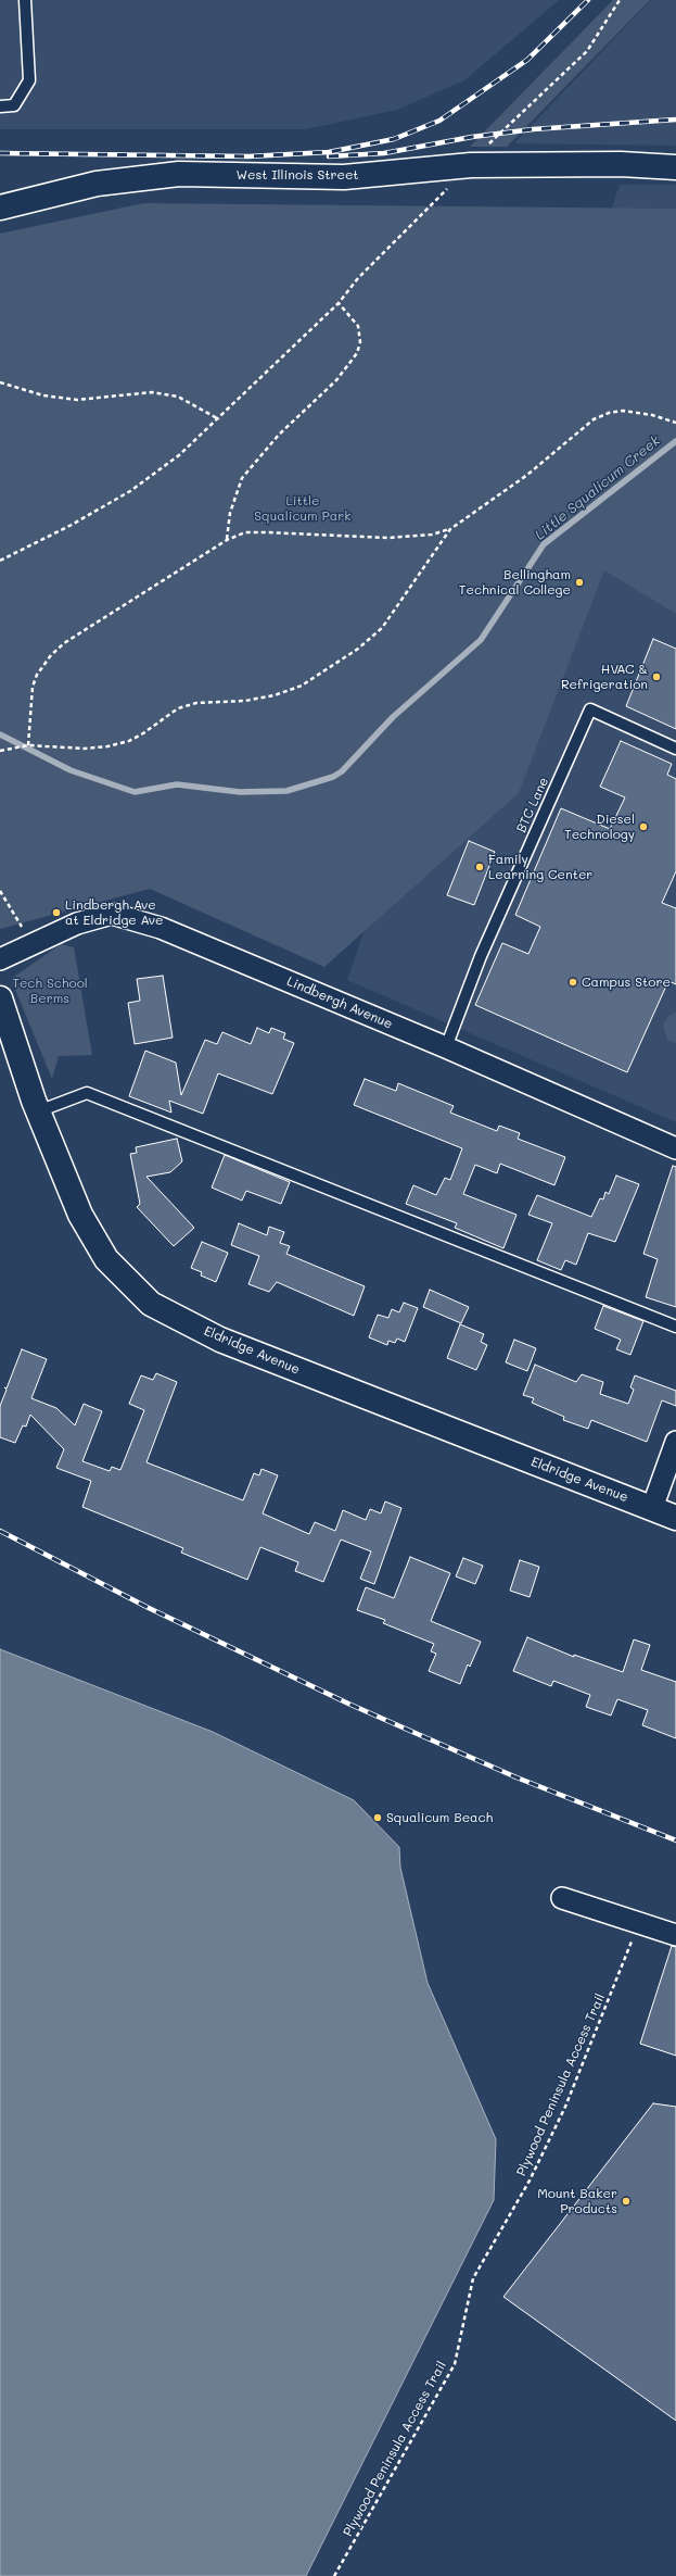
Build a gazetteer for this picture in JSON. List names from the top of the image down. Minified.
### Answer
{"streets":{"main road":["West Illinois Street","Eldridge Avenue"],"street":["Lindbergh Avenue"],"lane":["BTC Lane"],"path":["Plywood Peninsula Access Trail"]},"crossings":[["BTC Lane","Lindbergh Avenue"]],"water":["Little Squalicum Creek"],"parks":["Little Squalicum Park","Tech School Berms"],"places":["Bellingham Technical College","HVAC & Refrigeration","Diesel Technology","Family Learning Center","Lindbergh Ave at Eldridge Ave","Campus Store","Squalicum Beach","Mount Baker Products"]}
